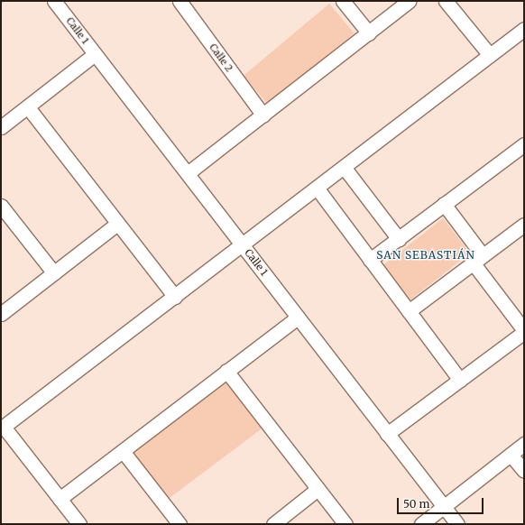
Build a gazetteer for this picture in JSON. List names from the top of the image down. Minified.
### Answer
{"streets":{"street":["Calle 1","Calle 2"]},"districts":["SAN SEBASTIÁN"],"scale_bar":"50 m"}
